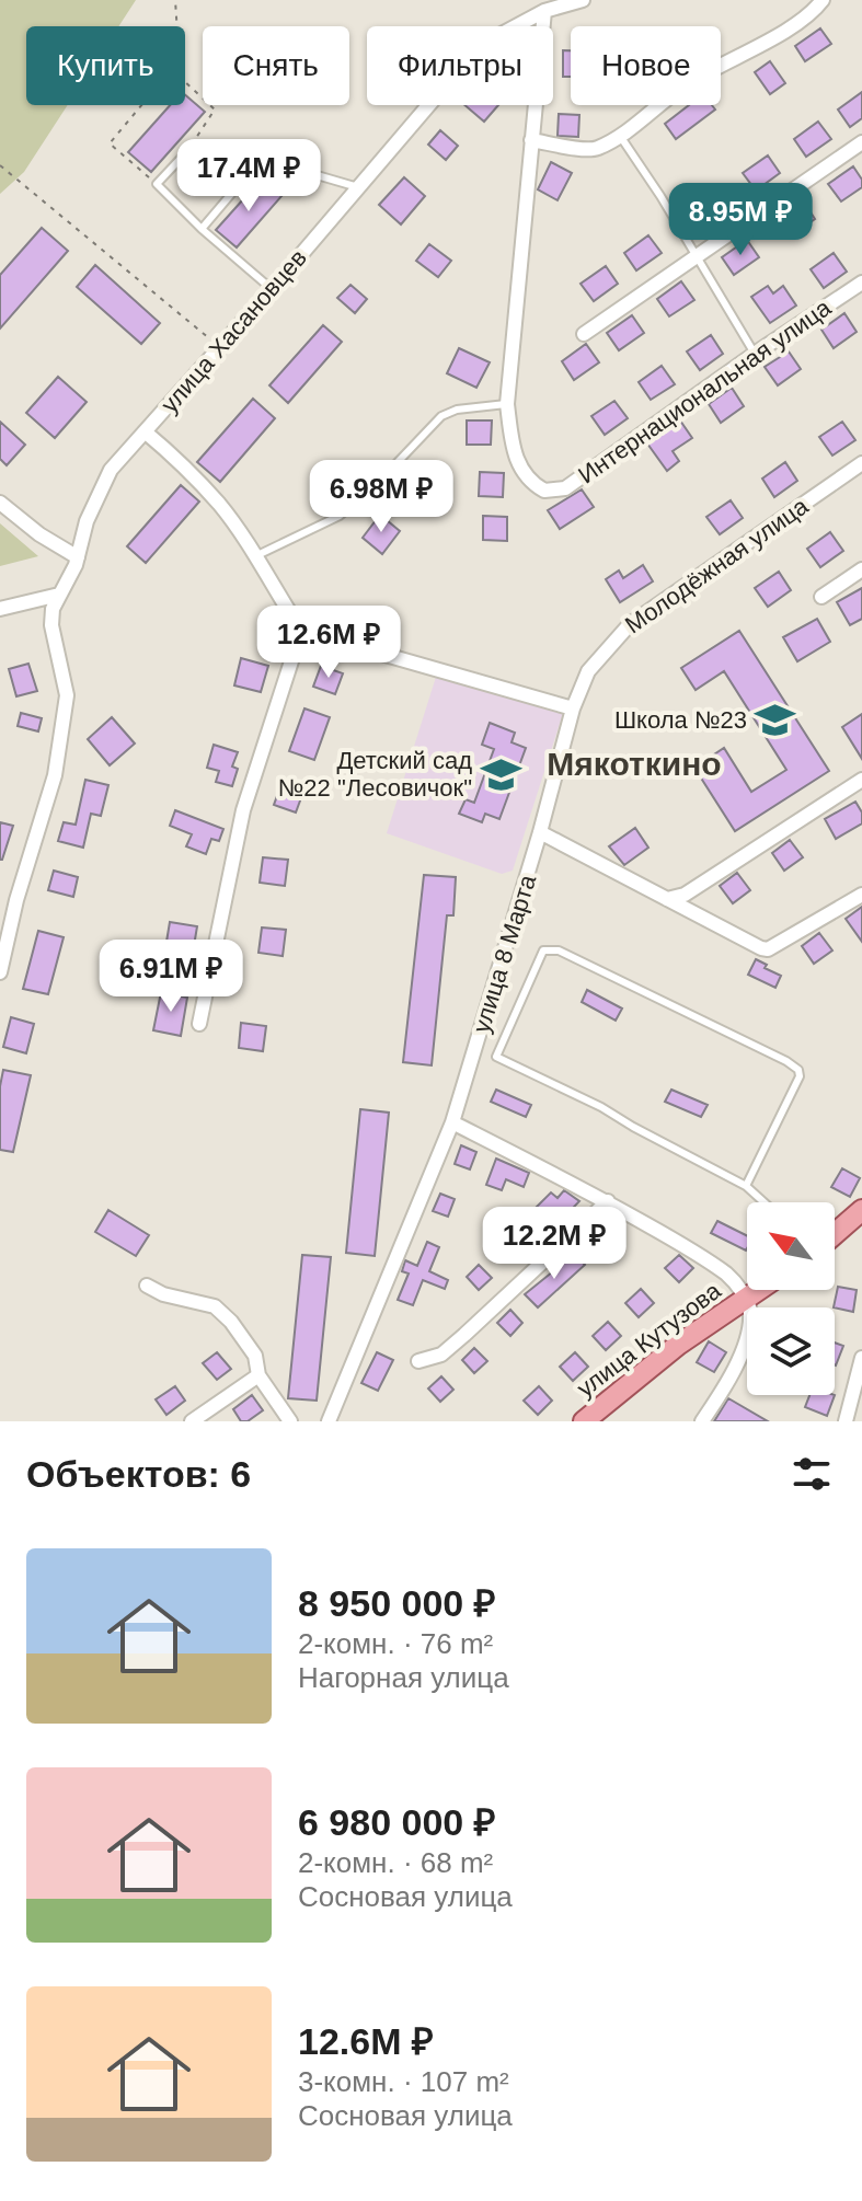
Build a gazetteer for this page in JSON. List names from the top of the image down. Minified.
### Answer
{"streets":{"main road":["улица Кутузова"],"street":["улица Хасановцев","Интернациональная улица","Молодёжная улица","улица 8 Марта"]},"crossings":[["Молодёжная улица","улица 8 Марта"]],"districts":["Мякоткино"],"places":{"school or university":["Школа №23","Детский сад №22 \"Лесовичок\""]},"north":"top left","page":{"chip":["Купить","Снять","Фильтры","Новое"],"price":["17.4M ₽","8.95M ₽","6.98M ₽","12.6M ₽","6.91M ₽","12.2M ₽"],"heading":"Объектов: 6","list":[{"name":"8 950 000 ₽","note":"2-комн. · 76 m² · Нагорная улица"},{"name":"6 980 000 ₽","note":"2-комн. · 68 m² · Сосновая улица"},{"name":"12.6M ₽","note":"3-комн. · 107 m² · Сосновая улица"}]}}
